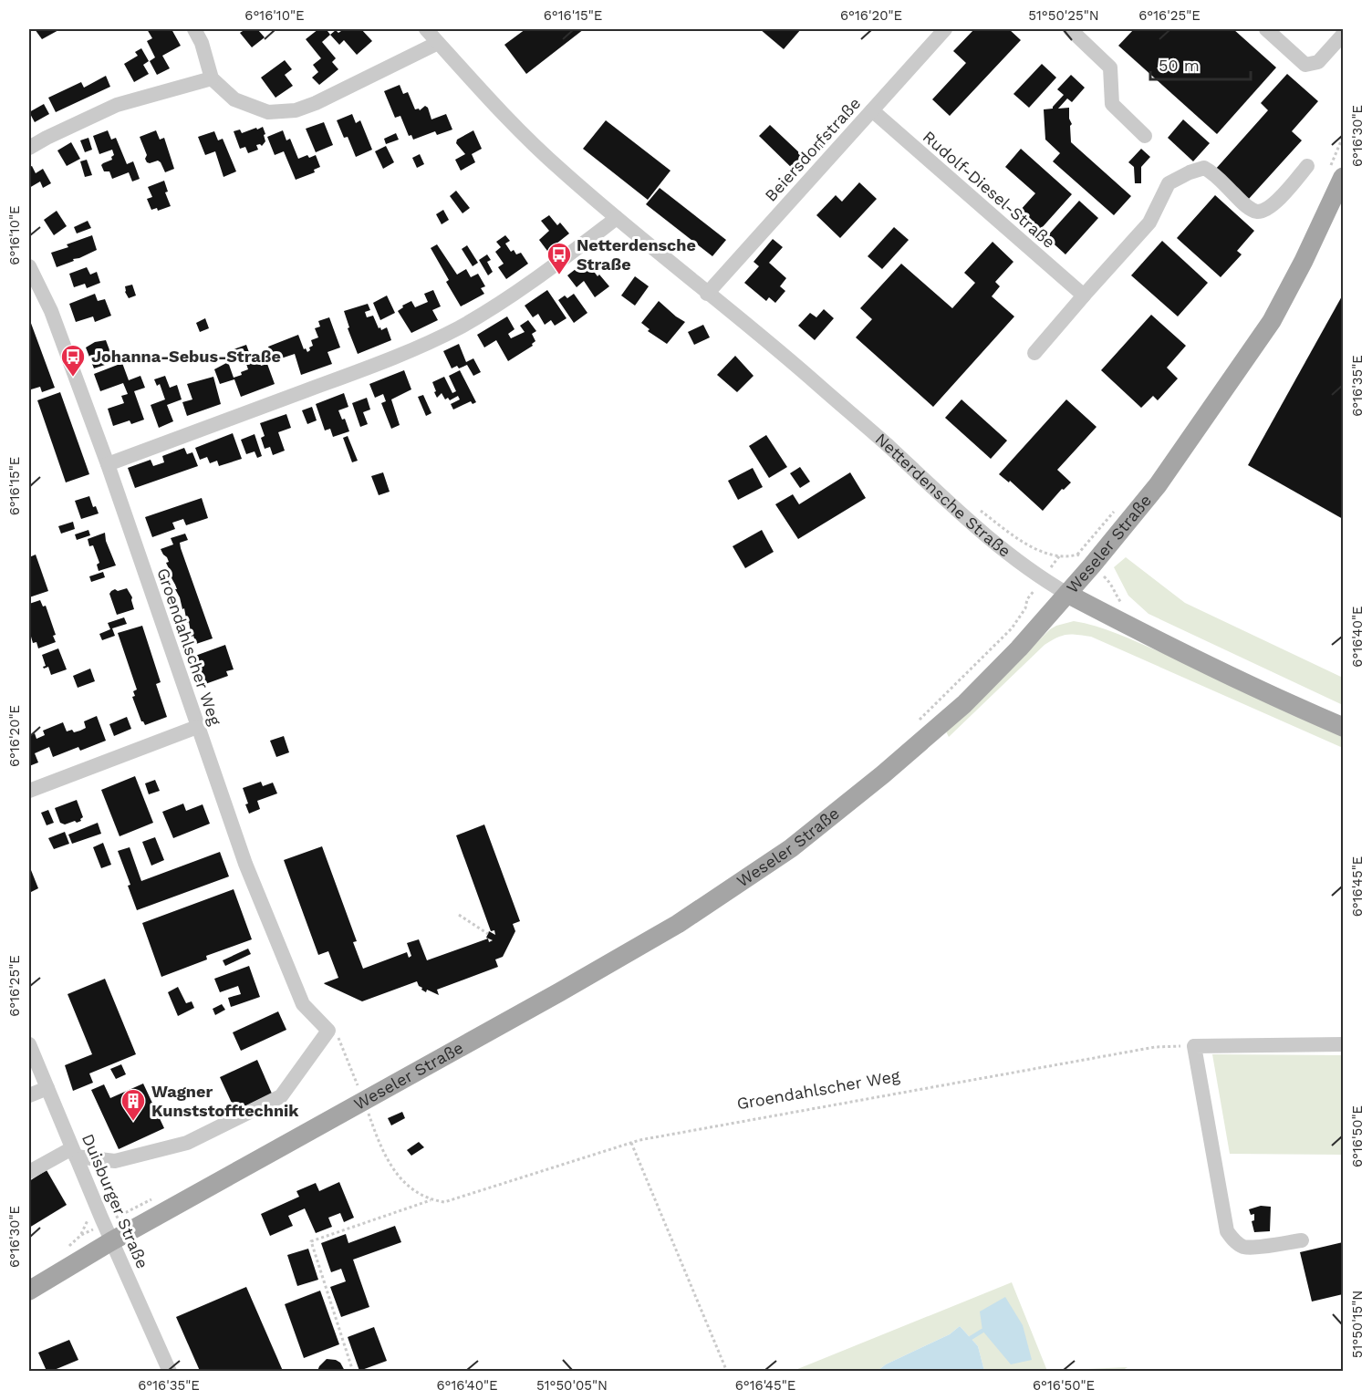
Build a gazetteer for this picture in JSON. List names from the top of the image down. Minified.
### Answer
{"streets":{"main road":["Netterdensche Straße","Weseler Straße"],"street":["Beiersdorfstraße","Rudolf-Diesel-Straße","Groendahlscher Weg","Duisburger Straße"]},"crossings":[["Beiersdorfstraße","Rudolf-Diesel-Straße"],["Beiersdorfstraße","Netterdensche Straße"],["Netterdensche Straße","Weseler Straße"],["Weseler Straße","Duisburger Straße"]],"places":{"bus stop":["Netterdensche Straße","Johanna-Sebus-Straße"],"building":["Wagner Kunststofftechnik"]},"scale_bar":"50 m","coordinates":["6°16'10\"E","6°16'15\"E","6°16'20\"E","51°50'25\"N","6°16'25\"E","6°16'30\"E","6°16'35\"E","6°16'40\"E","6°16'45\"E","6°16'50\"E","51°50'15\"N","51°50'05\"N"]}
